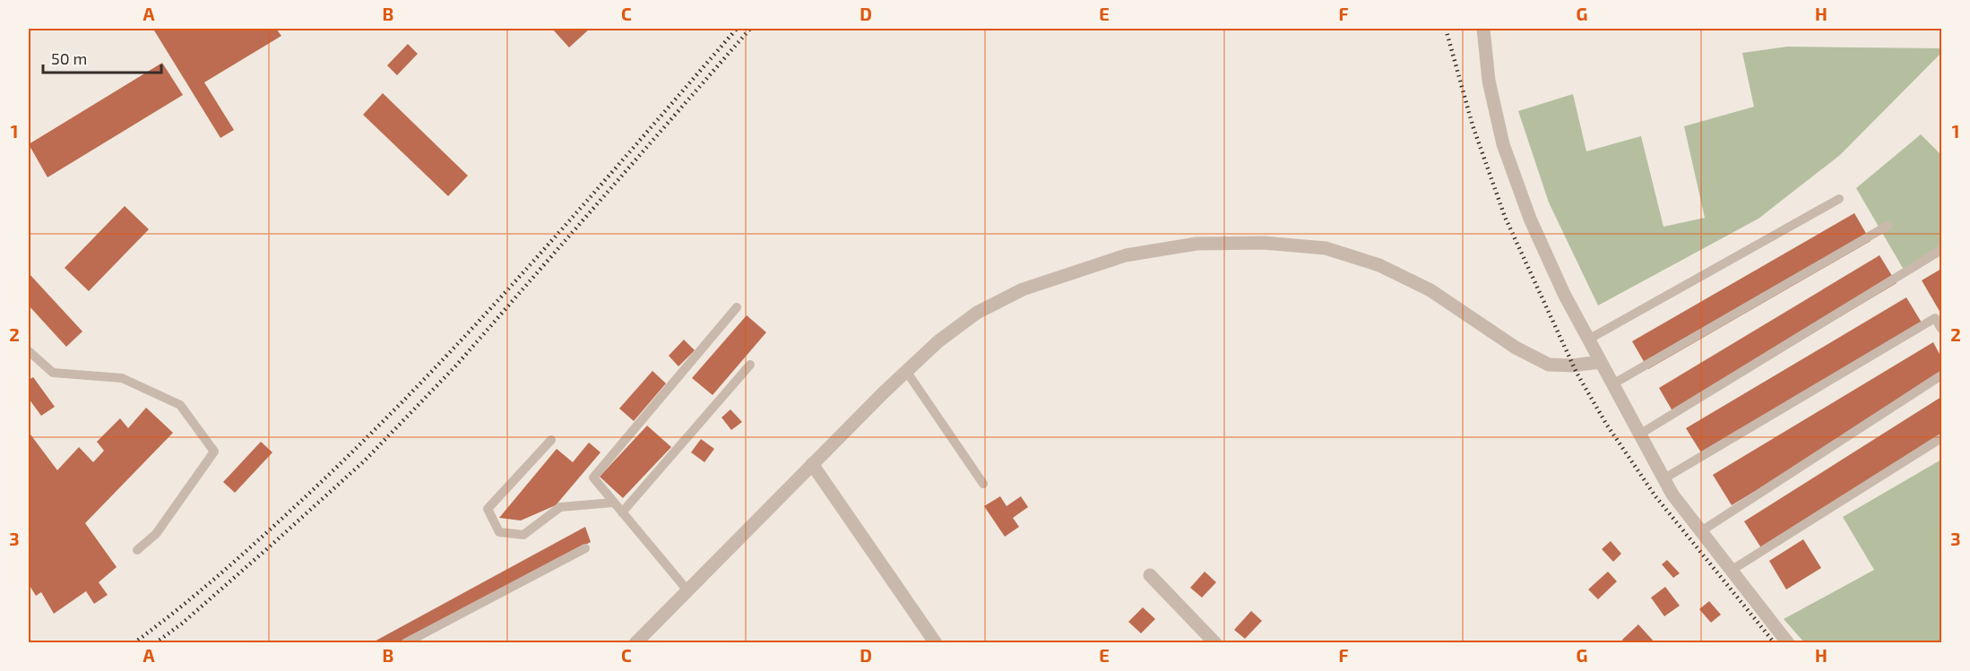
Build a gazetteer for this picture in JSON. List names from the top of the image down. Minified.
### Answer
{"scale_bar":"50 m","grid":{"columns":["A","B","C","D","E","F","G","H"],"rows":["1","2","3"]}}
